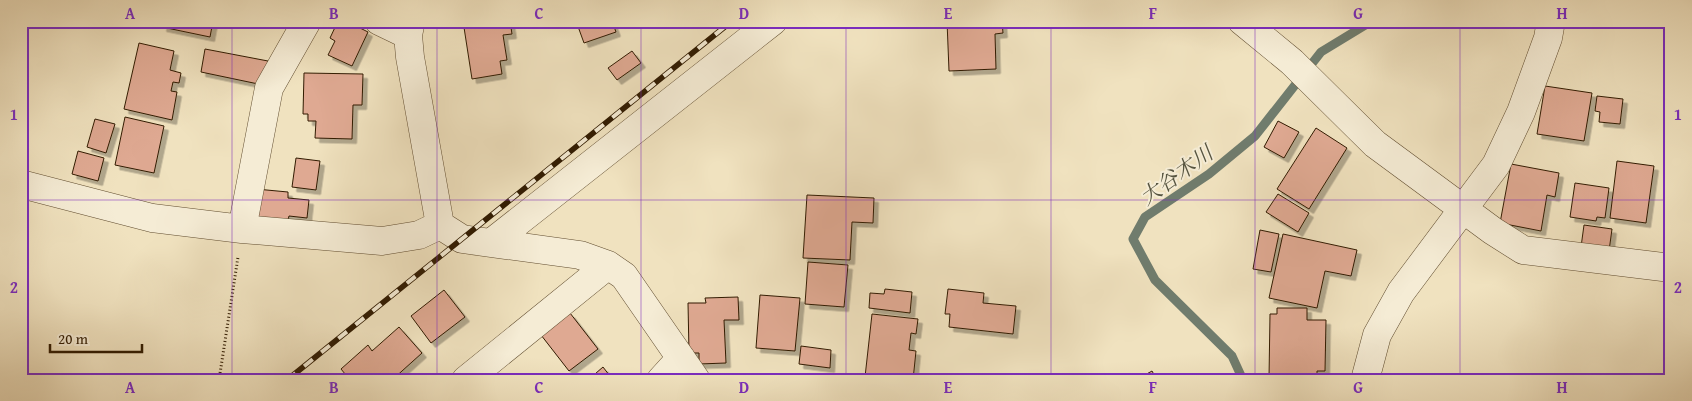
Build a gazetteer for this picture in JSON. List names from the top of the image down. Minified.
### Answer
{"water":["大谷木川"],"scale_bar":"20 m","grid":{"columns":["A","B","C","D","E","F","G","H"],"rows":["1","2"]}}
